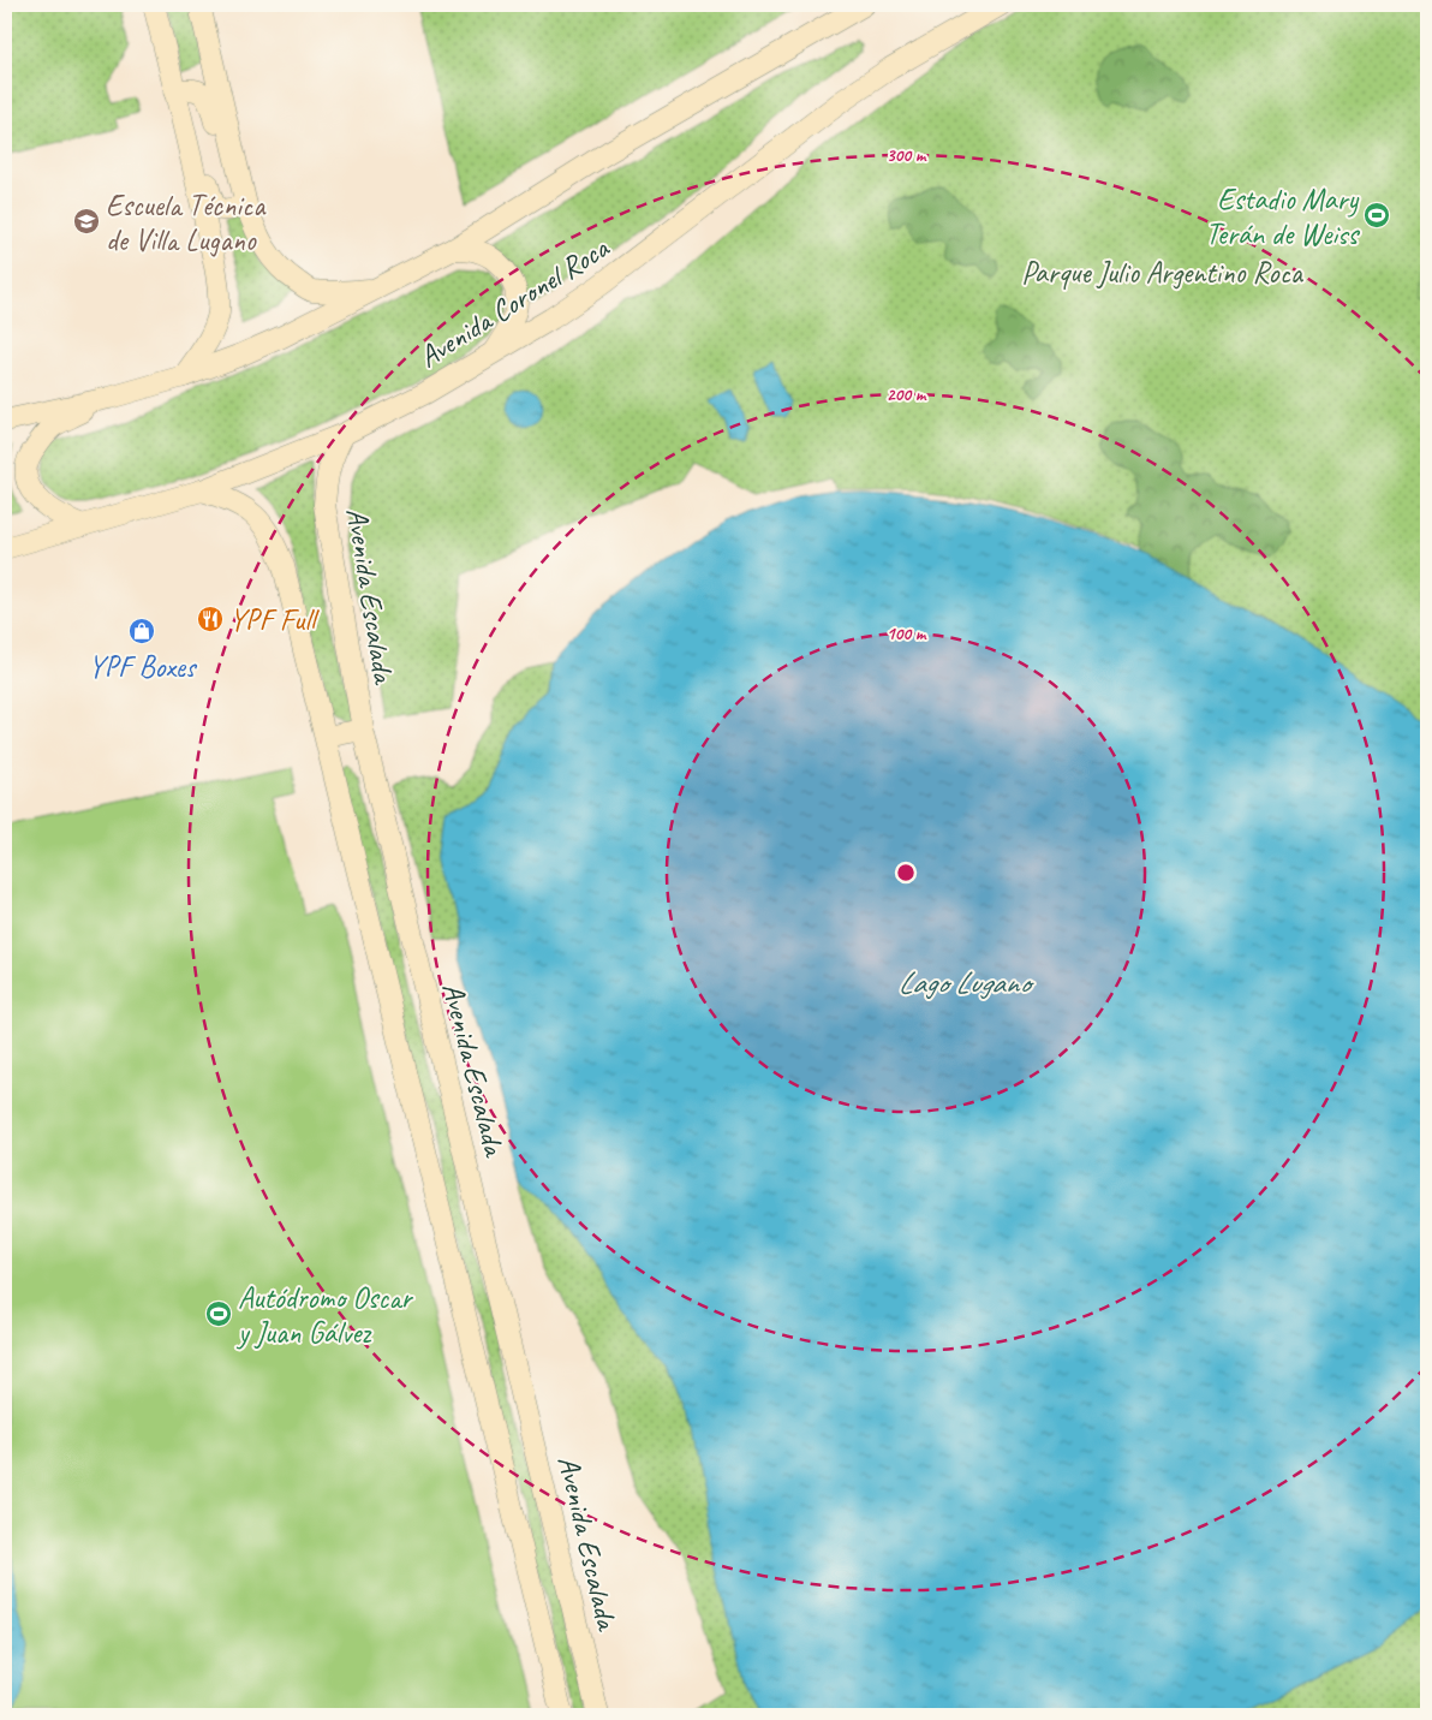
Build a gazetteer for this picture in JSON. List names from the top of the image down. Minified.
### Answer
{"streets":{"main road":["Avenida Coronel Roca","Avenida Escalada"]},"crossings":[["Avenida Coronel Roca","Avenida Escalada"]],"water":["Lago Lugano"],"parks":["Parque Julio Argentino Roca"],"places":{"sports":["Estadio Mary Terán de Weiss","Autódromo Oscar y Juan Gálvez"],"school or university":["Escuela Técnica de Villa Lugano"],"restaurant":["YPF Full"],"shop":["YPF Boxes"]},"rings":["300 m","200 m","100 m"]}
